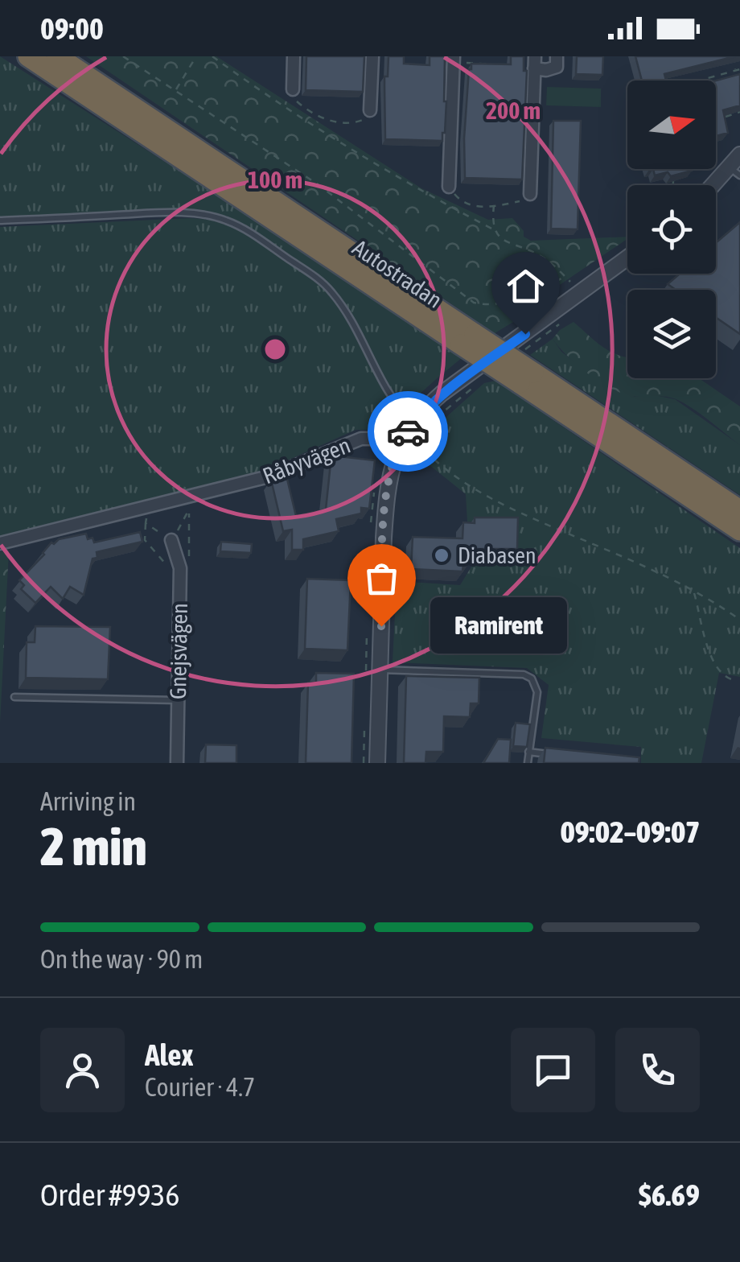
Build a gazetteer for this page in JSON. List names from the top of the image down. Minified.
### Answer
{"streets":{"highway":["Autostradan"],"street":["Råbyvägen","Gnejsvägen"]},"places":["Diabasen","Ramirent"],"north":"right","page":{"status":"09:00","bubble":"Ramirent","heading":["2 min","Arriving in","09:02–09:07"],"panel":["Alex","Courier · 4.7","Order #9936","$6.69"],"bar":"On the way · 90 m"},"rings":["200 m","100 m"]}
